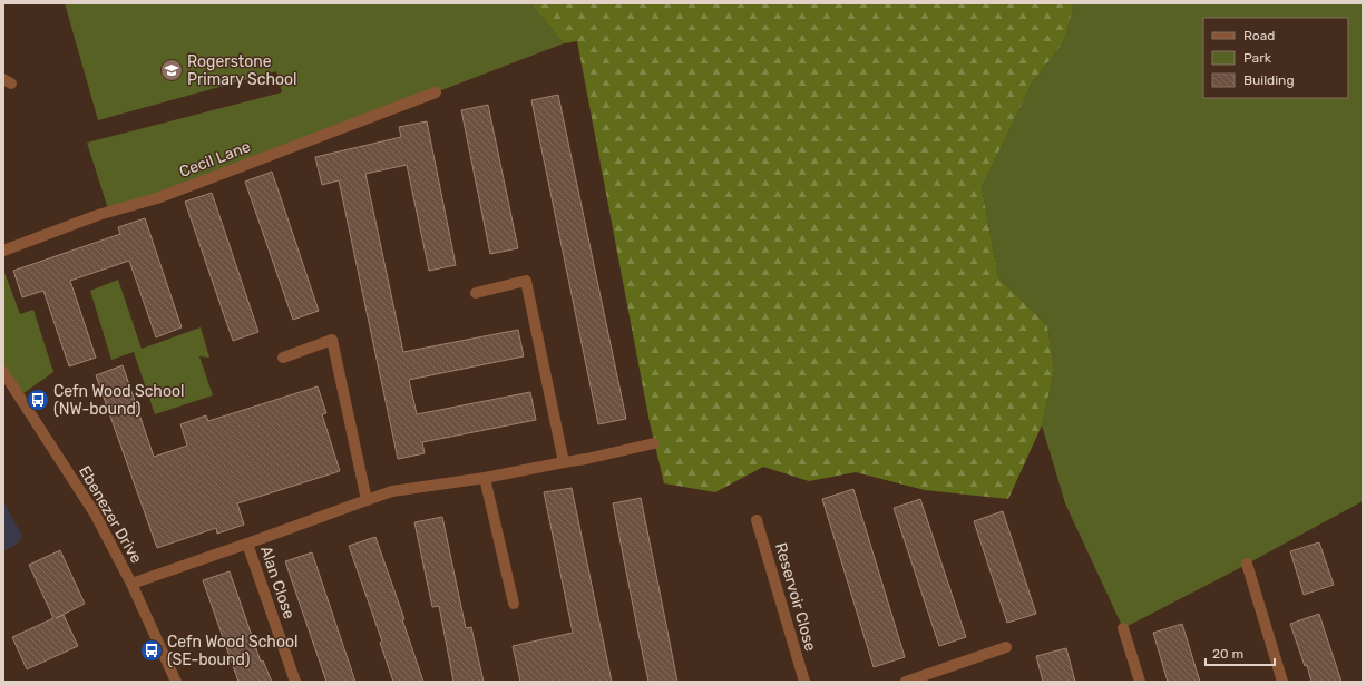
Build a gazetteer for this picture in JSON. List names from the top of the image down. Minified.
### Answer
{"streets":{"street":["Cecil Lane","Ebenezer Drive","Alan Close","Reservoir Close"]},"places":{"school or university":["Rogerstone Primary School"],"bus stop":["Cefn Wood School (NW-bound)","Cefn Wood School (SE-bound)"]},"legend":["Road","Park","Building"],"scale_bar":"20 m"}
